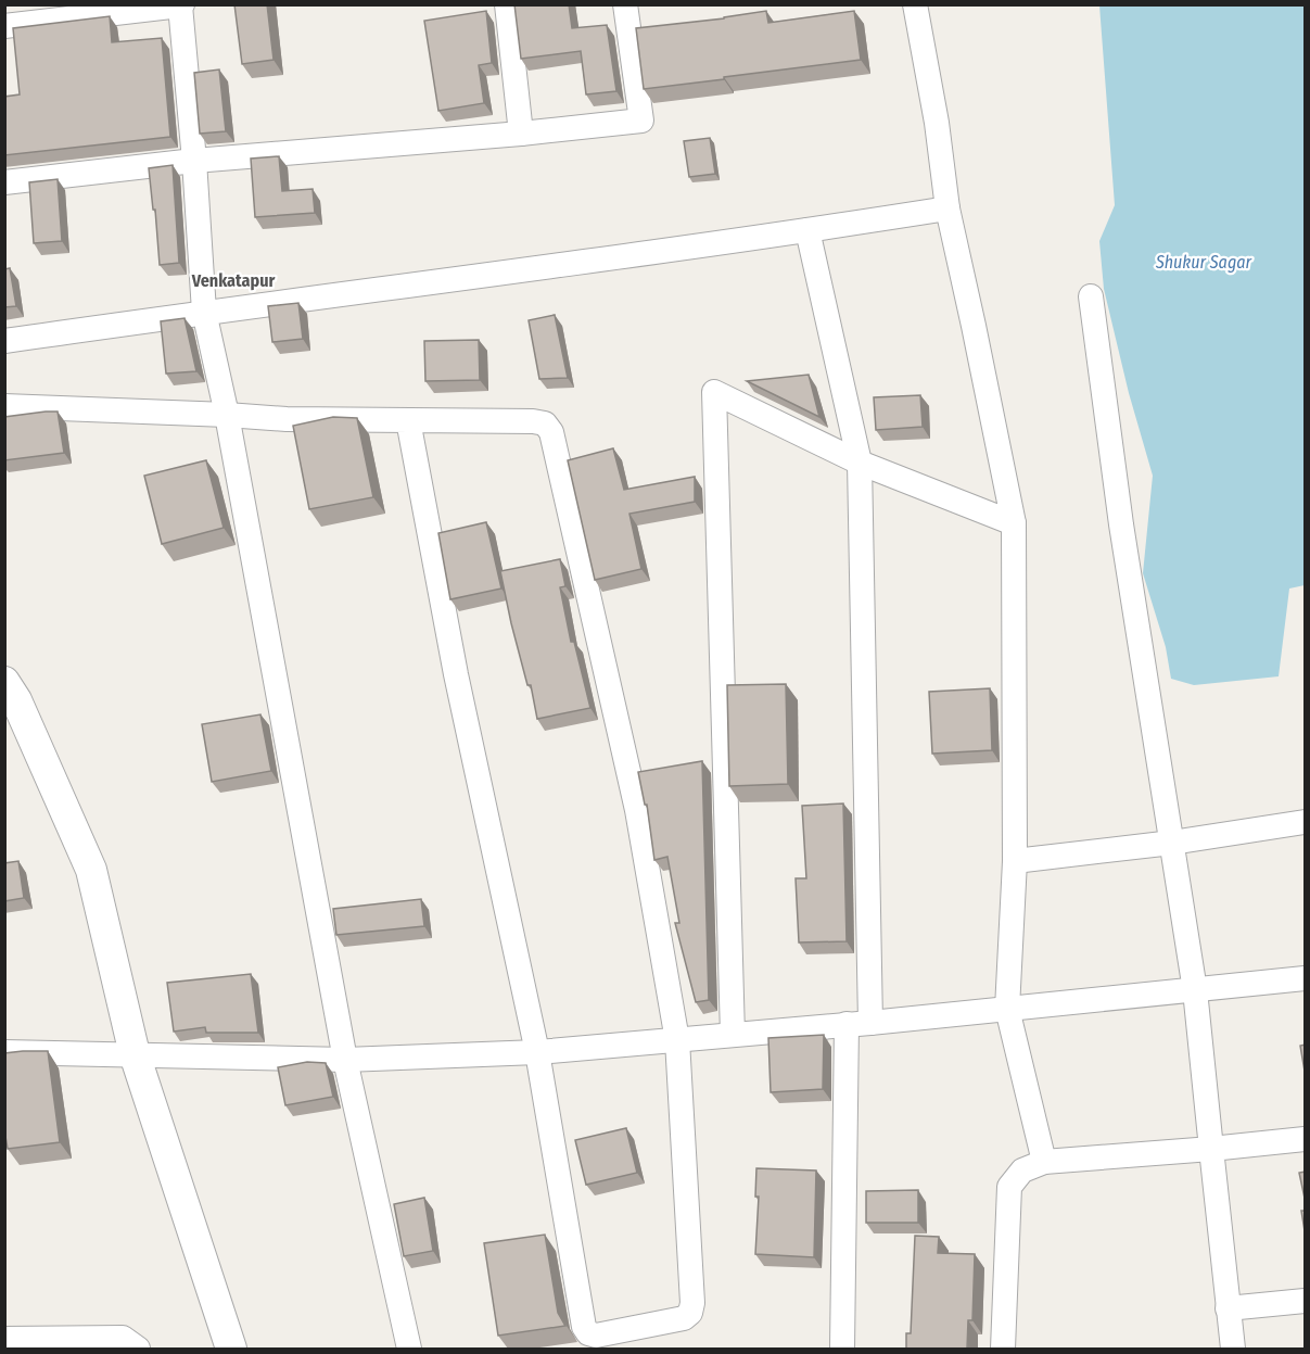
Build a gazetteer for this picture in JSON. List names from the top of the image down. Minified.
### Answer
{"districts":["Venkatapur"],"water":["Shukur Sagar"]}
